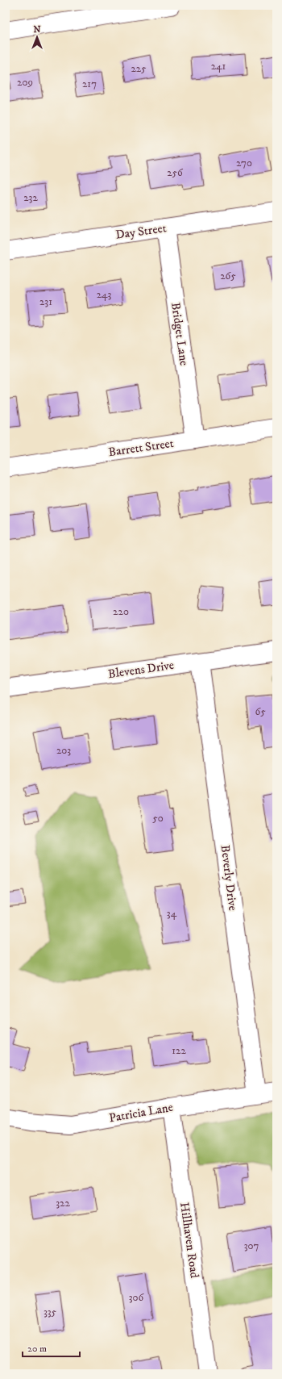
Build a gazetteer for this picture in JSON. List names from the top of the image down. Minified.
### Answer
{"streets":{"street":["Day Street","Bridget Lane","Barrett Street","Blevens Drive","Beverly Drive","Patricia Lane","Hillhaven Road"]},"crossings":[["Day Street","Bridget Lane"],["Bridget Lane","Barrett Street"],["Blevens Drive","Beverly Drive"],["Beverly Drive","Patricia Lane"],["Patricia Lane","Hillhaven Road"]],"house_numbers":["241","225","209","217","270","256","232","265","243","231","220","65","203","50","34","122","322","307","306","335"],"scale_bar":"20 m","north":"top"}
